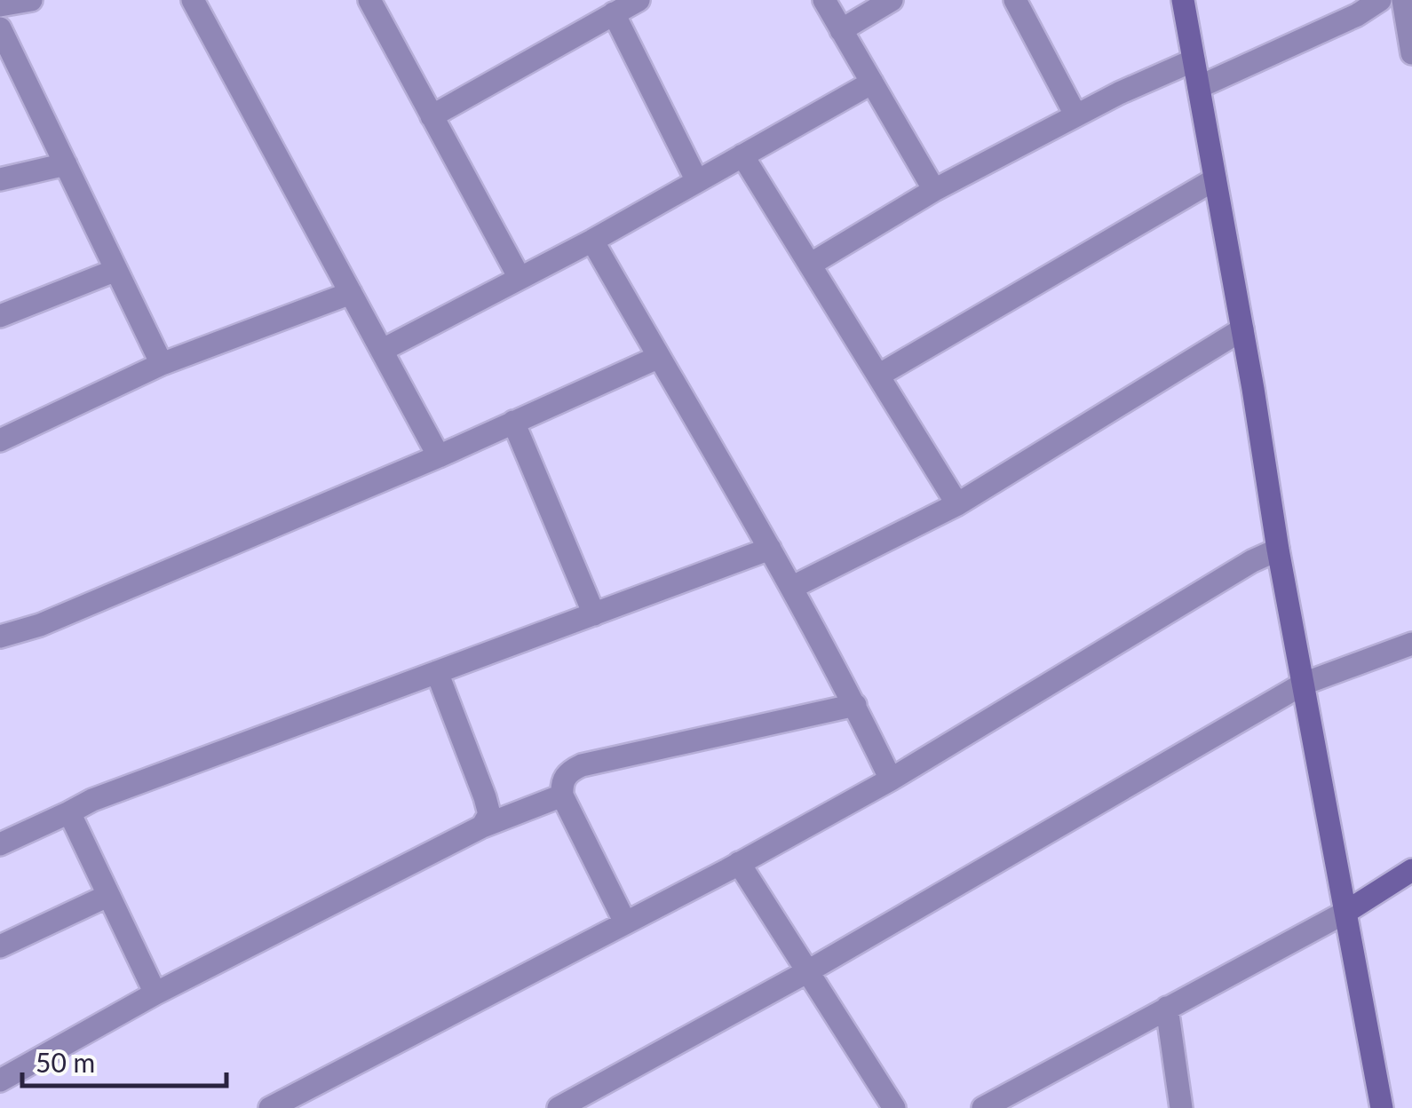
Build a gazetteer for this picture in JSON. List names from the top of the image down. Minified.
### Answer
{"scale_bar":"50 m"}
